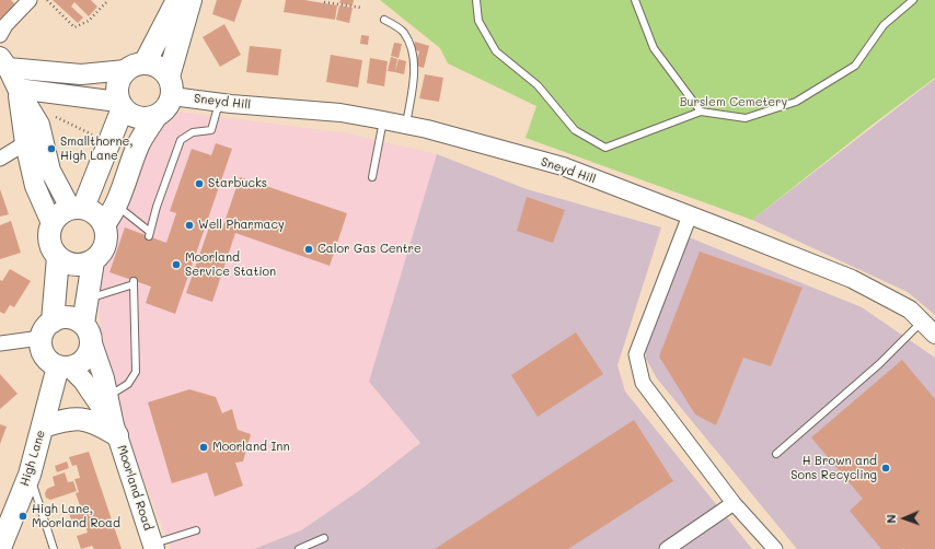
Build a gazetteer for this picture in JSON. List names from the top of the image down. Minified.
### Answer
{"streets":{"main road":["High Lane","Moorland Road"],"street":["Sneyd Hill"]},"crossings":[["High Lane","Moorland Road"]],"parks":["Burslem Cemetery"],"places":["Smallthorne, High Lane","Starbucks","Well Pharmacy","Calor Gas Centre","Moorland Service Station","Moorland Inn","H Brown and Sons Recycling","High Lane, Moorland Road"],"north":"left"}
